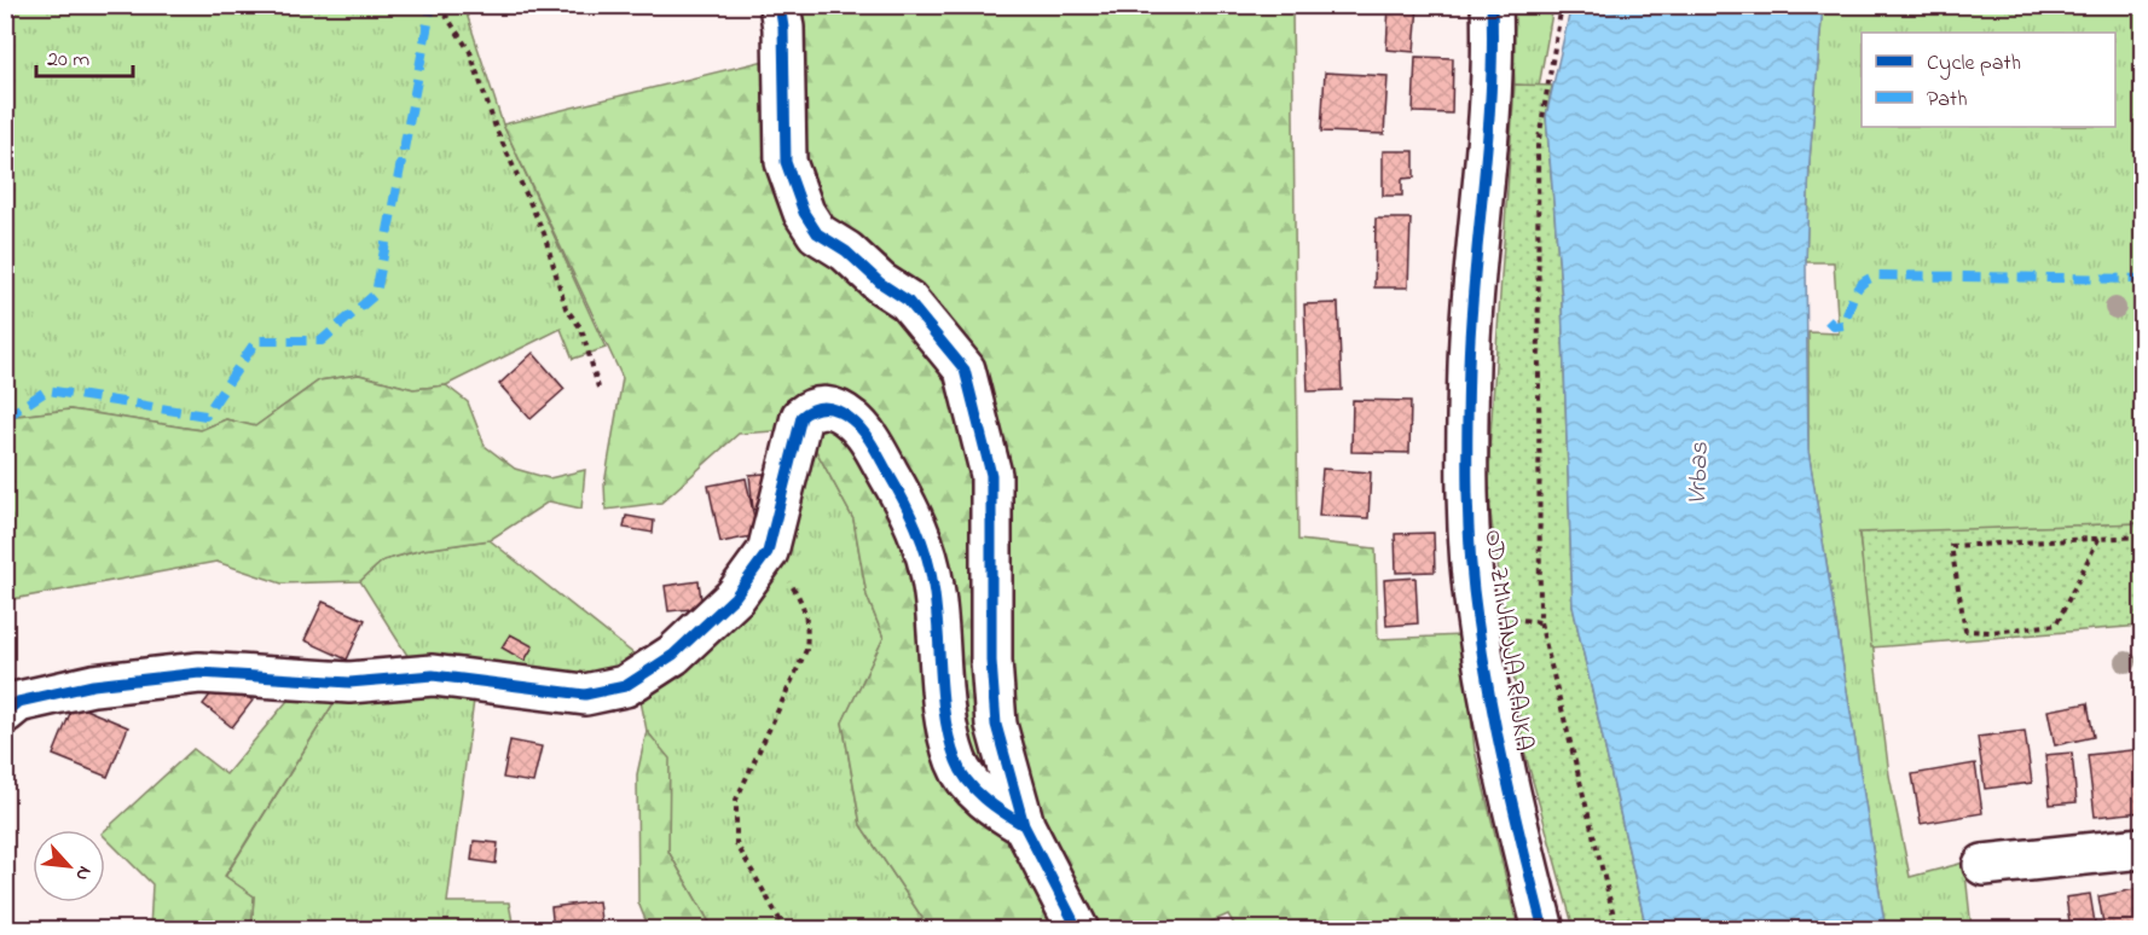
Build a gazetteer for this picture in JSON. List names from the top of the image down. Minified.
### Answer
{"streets":{"street":["OD ZMIJANJA RAJKA"]},"water":["Vrbas"],"legend":["Cycle path","Path"],"scale_bar":"20 m","north":"bottom right"}
